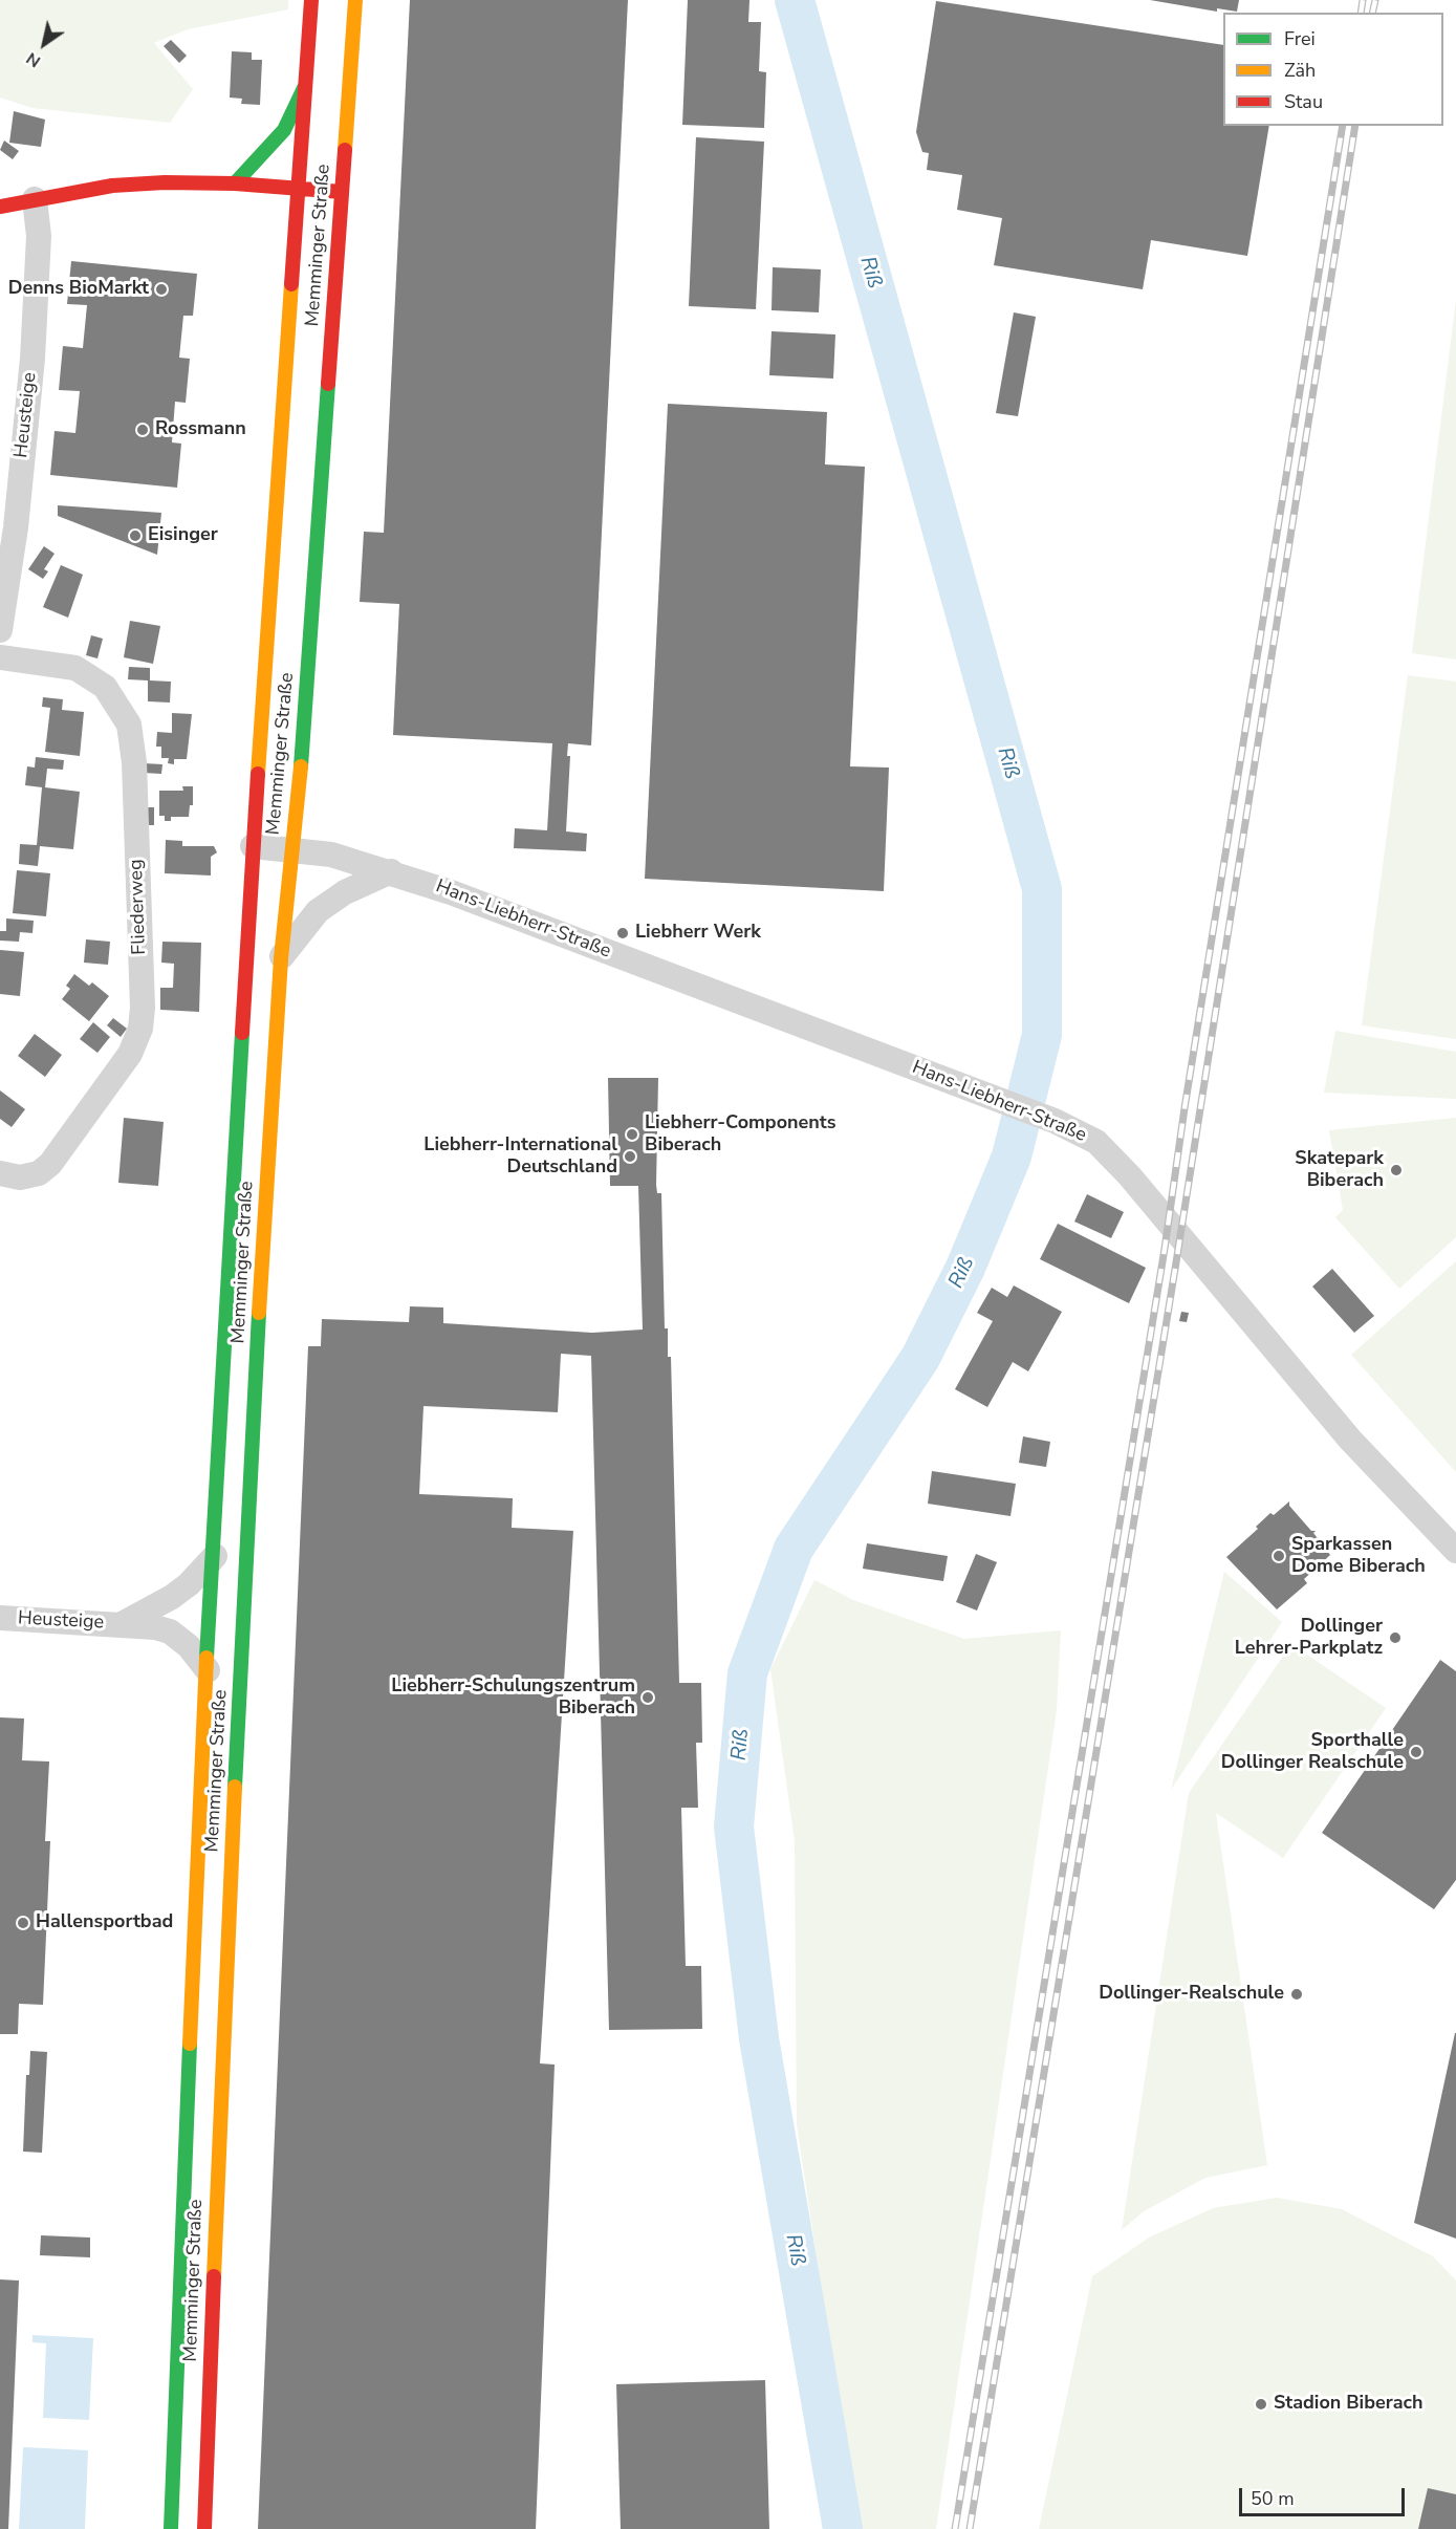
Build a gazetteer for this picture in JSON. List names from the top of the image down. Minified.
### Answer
{"streets":{"main road":["Memminger Straße"],"street":["Heusteige","Fliederweg","Hans-Liebherr-Straße"]},"crossings":[["Memminger Straße","Heusteige"],["Memminger Straße","Hans-Liebherr-Straße"]],"water":["Riß"],"places":["Denns BioMarkt","Rossmann","Eisinger","Liebherr Werk","Liebherr-Components Biberach","Liebherr-International Deutschland","Skatepark Biberach","Sparkassen Dome Biberach","Dollinger Lehrer-Parkplatz","Liebherr-Schulungszentrum Biberach","Sporthalle Dollinger Realschule","Hallensportbad","Dollinger-Realschule","Stadion Biberach"],"legend":["Frei","Zäh","Stau"],"scale_bar":"50 m","north":"bottom left"}
